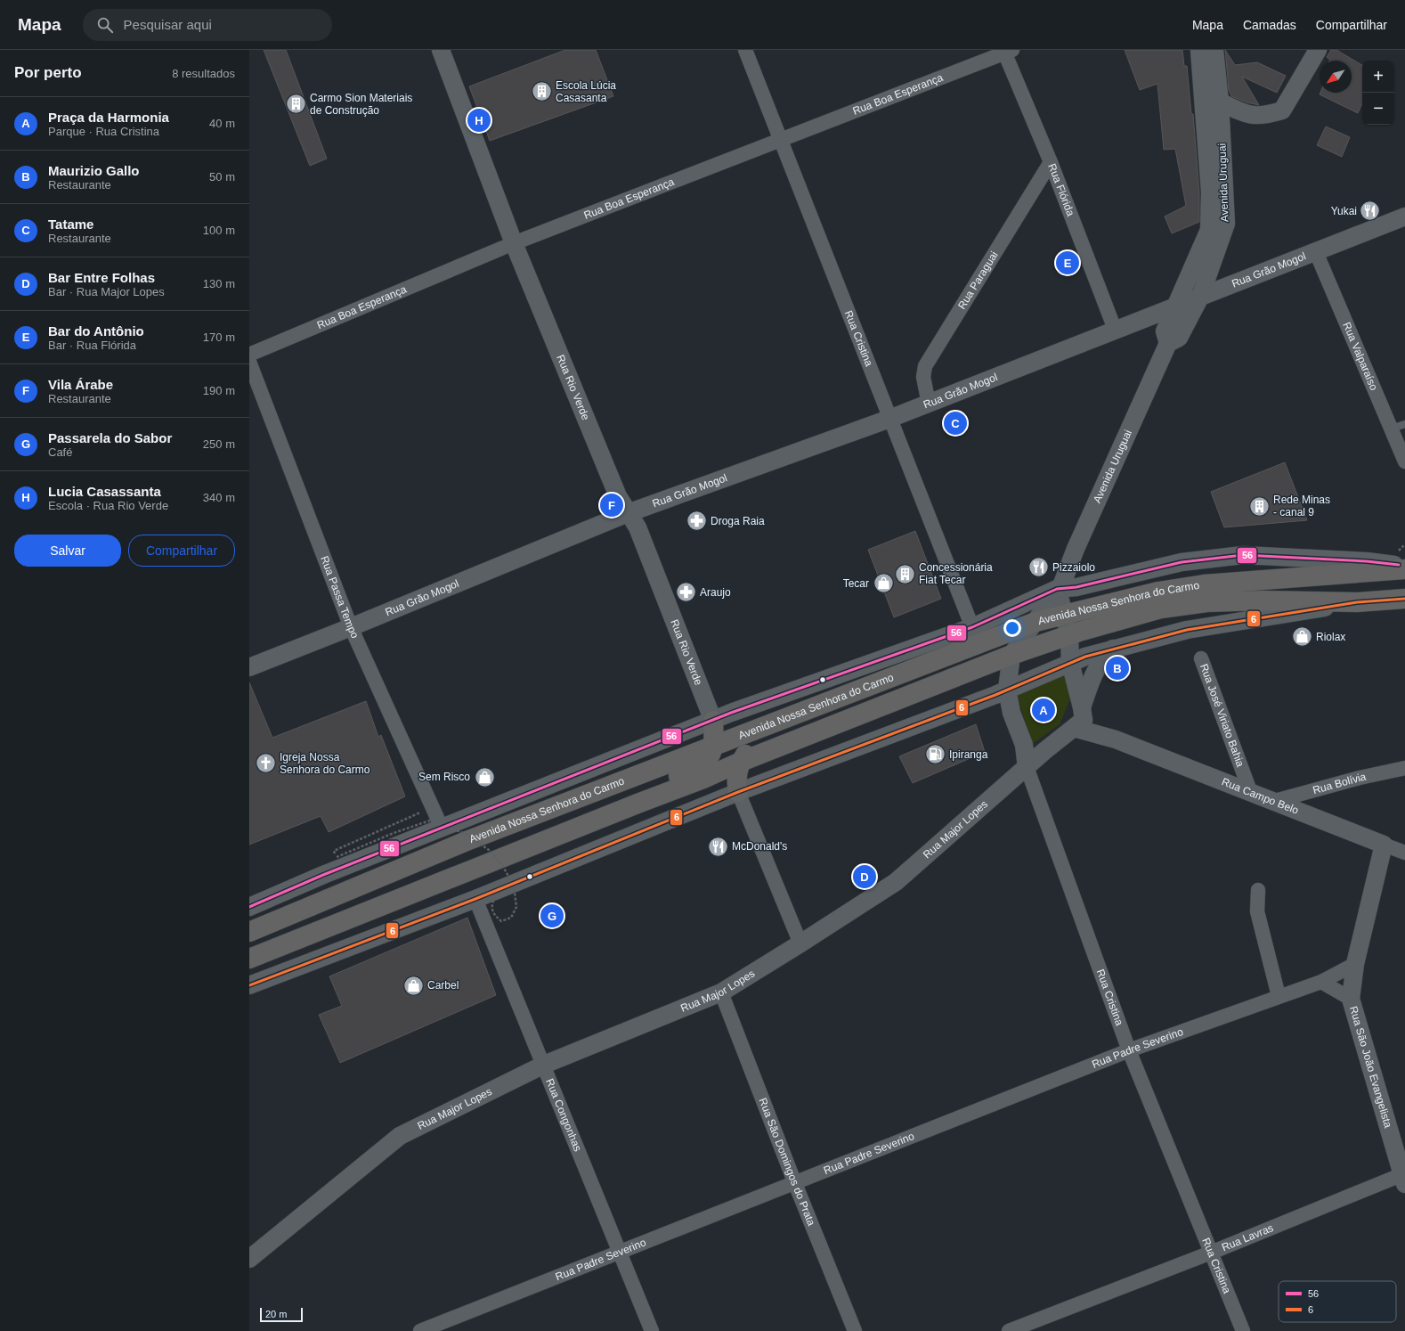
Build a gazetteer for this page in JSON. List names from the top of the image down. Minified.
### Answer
{"streets":{"main road":["Avenida Nossa Senhora do Carmo"],"street":["Rua Boa Esperança","Avenida Uruguai","Rua Flórida","Rua Grão Mogol","Rua Paraguai","Rua Cristina","Rua Valparaíso","Rua Rio Verde","Rua Passa Tempo","Rua José Viriato Bahia","Rua Bolívia","Rua Campo Belo","Rua Major Lopes","Rua Padre Severino","Rua São João Evangelista","Rua Congonhas","Rua São Domingos do Prata","Rua Lavras"]},"crossings":[["Rua Boa Esperança","Rua Flórida"],["Rua Boa Esperança","Rua Cristina"],["Rua Boa Esperança","Rua Rio Verde"],["Avenida Uruguai","Rua Grão Mogol"],["Avenida Uruguai","Rua Cristina"],["Avenida Uruguai","Avenida Nossa Senhora do Carmo"],["Rua Flórida","Rua Grão Mogol"],["Rua Flórida","Rua Paraguai"],["Rua Grão Mogol","Rua Paraguai"],["Rua Grão Mogol","Rua Cristina"],["Rua Grão Mogol","Rua Valparaíso"],["Rua Grão Mogol","Rua Rio Verde"],["Rua Grão Mogol","Rua Passa Tempo"],["Rua Cristina","Avenida Nossa Senhora do Carmo"],["Rua Cristina","Rua Major Lopes"],["Rua Cristina","Rua Padre Severino"],["Rua Cristina","Rua Lavras"],["Rua Rio Verde","Avenida Nossa Senhora do Carmo"],["Rua Passa Tempo","Avenida Nossa Senhora do Carmo"],["Avenida Nossa Senhora do Carmo","Rua Congonhas"],["Rua José Viriato Bahia","Rua Campo Belo"],["Rua Bolívia","Rua Campo Belo"],["Rua Campo Belo","Rua Major Lopes"],["Rua Campo Belo","Rua São João Evangelista"],["Rua Major Lopes","Rua Congonhas"],["Rua Major Lopes","Rua São Domingos do Prata"],["Rua Padre Severino","Rua São João Evangelista"],["Rua Padre Severino","Rua Congonhas"],["Rua Padre Severino","Rua São Domingos do Prata"],["Rua São João Evangelista","Rua Lavras"]],"places":{"building":["Escola Lúcia Casasanta","Carmo Sion Materiais de Construção","Rede Minas - canal 9","Concessionária Fiat Tecar"],"restaurant":["Yukai","Pizzaiolo","McDonald's"],"pharmacy":["Droga Raia","Araujo"],"shop":["Tecar","Riolax","Sem Risco","Carbel"],"fuel station":["Ipiranga"],"church":["Igreja Nossa Senhora do Carmo"]},"lines":["transit line 56","transit line 6"],"legend":["56","6"],"scale_bar":"20 m","north":"bottom left","page":{"header":"Mapa","search":"Pesquisar aqui","nav":["Mapa","Camadas","Compartilhar"],"heading":["Por perto","8 resultados"],"map_buttons":["+","−"],"list":[{"mark":"A","name":"Praça da Harmonia","note":"Parque · Rua Cristina","value":"40 m"},{"mark":"B","name":"Maurizio Gallo","note":"Restaurante","value":"50 m"},{"mark":"C","name":"Tatame","note":"Restaurante","value":"100 m"},{"mark":"D","name":"Bar Entre Folhas","note":"Bar · Rua Major Lopes","value":"130 m"},{"mark":"E","name":"Bar do Antônio","note":"Bar · Rua Flórida","value":"170 m"},{"mark":"F","name":"Vila Árabe","note":"Restaurante","value":"190 m"},{"mark":"G","name":"Passarela do Sabor","note":"Café","value":"250 m"},{"mark":"H","name":"Lucia Casassanta","note":"Escola · Rua Rio Verde","value":"340 m"}],"pins":["H","E","C","F","B","A","D","G"],"buttons":["Salvar","Compartilhar"],"scale":"20 m"}}
